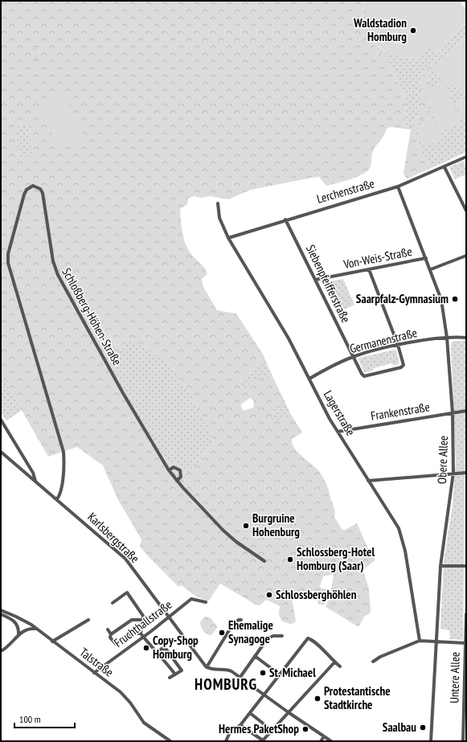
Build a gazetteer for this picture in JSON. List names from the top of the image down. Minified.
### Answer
{"streets":{"street":["Lerchenstraße","Von-Weis-Straße","Siebenpfeifferstraße","Schloßberg-Höhen-Straße","Germanenstraße","Frankenstraße","Lagerstraße","Obere Allee","Karlsbergstraße","Fruchthallstraße","Talstraße","Untere Allee"]},"crossings":[["Lerchenstraße","Siebenpfeifferstraße"],["Lerchenstraße","Lagerstraße"],["Lerchenstraße","Obere Allee"],["Von-Weis-Straße","Siebenpfeifferstraße"],["Von-Weis-Straße","Obere Allee"],["Siebenpfeifferstraße","Germanenstraße"],["Schloßberg-Höhen-Straße","Karlsbergstraße"],["Germanenstraße","Lagerstraße"],["Germanenstraße","Obere Allee"],["Frankenstraße","Lagerstraße"],["Frankenstraße","Obere Allee"],["Karlsbergstraße","Fruchthallstraße"],["Fruchthallstraße","Talstraße"]],"districts":["HOMBURG"],"places":["Waldstadion Homburg","Saarpfalz-Gymnasium","Burgruine Hohenburg","Schlossberg-Hotel Homburg (Saar)","Schlossberghöhlen","Ehemalige Synagoge","Copy-Shop Homburg","St. Michael","Protestantische Stadtkirche","Saalbau","Hermes PaketShop"],"scale_bar":"100 m"}
